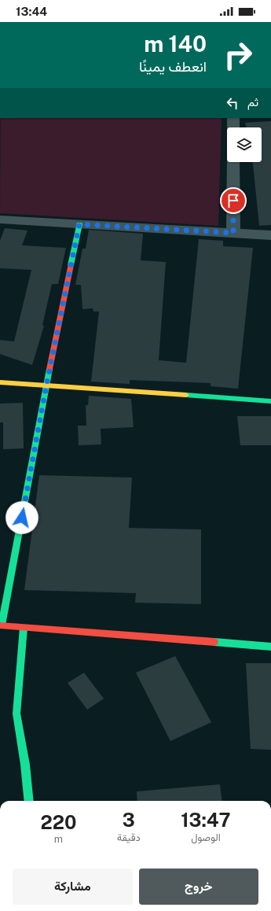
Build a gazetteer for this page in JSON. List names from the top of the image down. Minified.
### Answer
{"page":{"status":"13:44","turn":["140 m","انعطف يمينًا"],"then":"ثم","eta":["13:47","الوصول","3","دقيقة","220","m"],"buttons":["خروج","مشاركة"]}}
